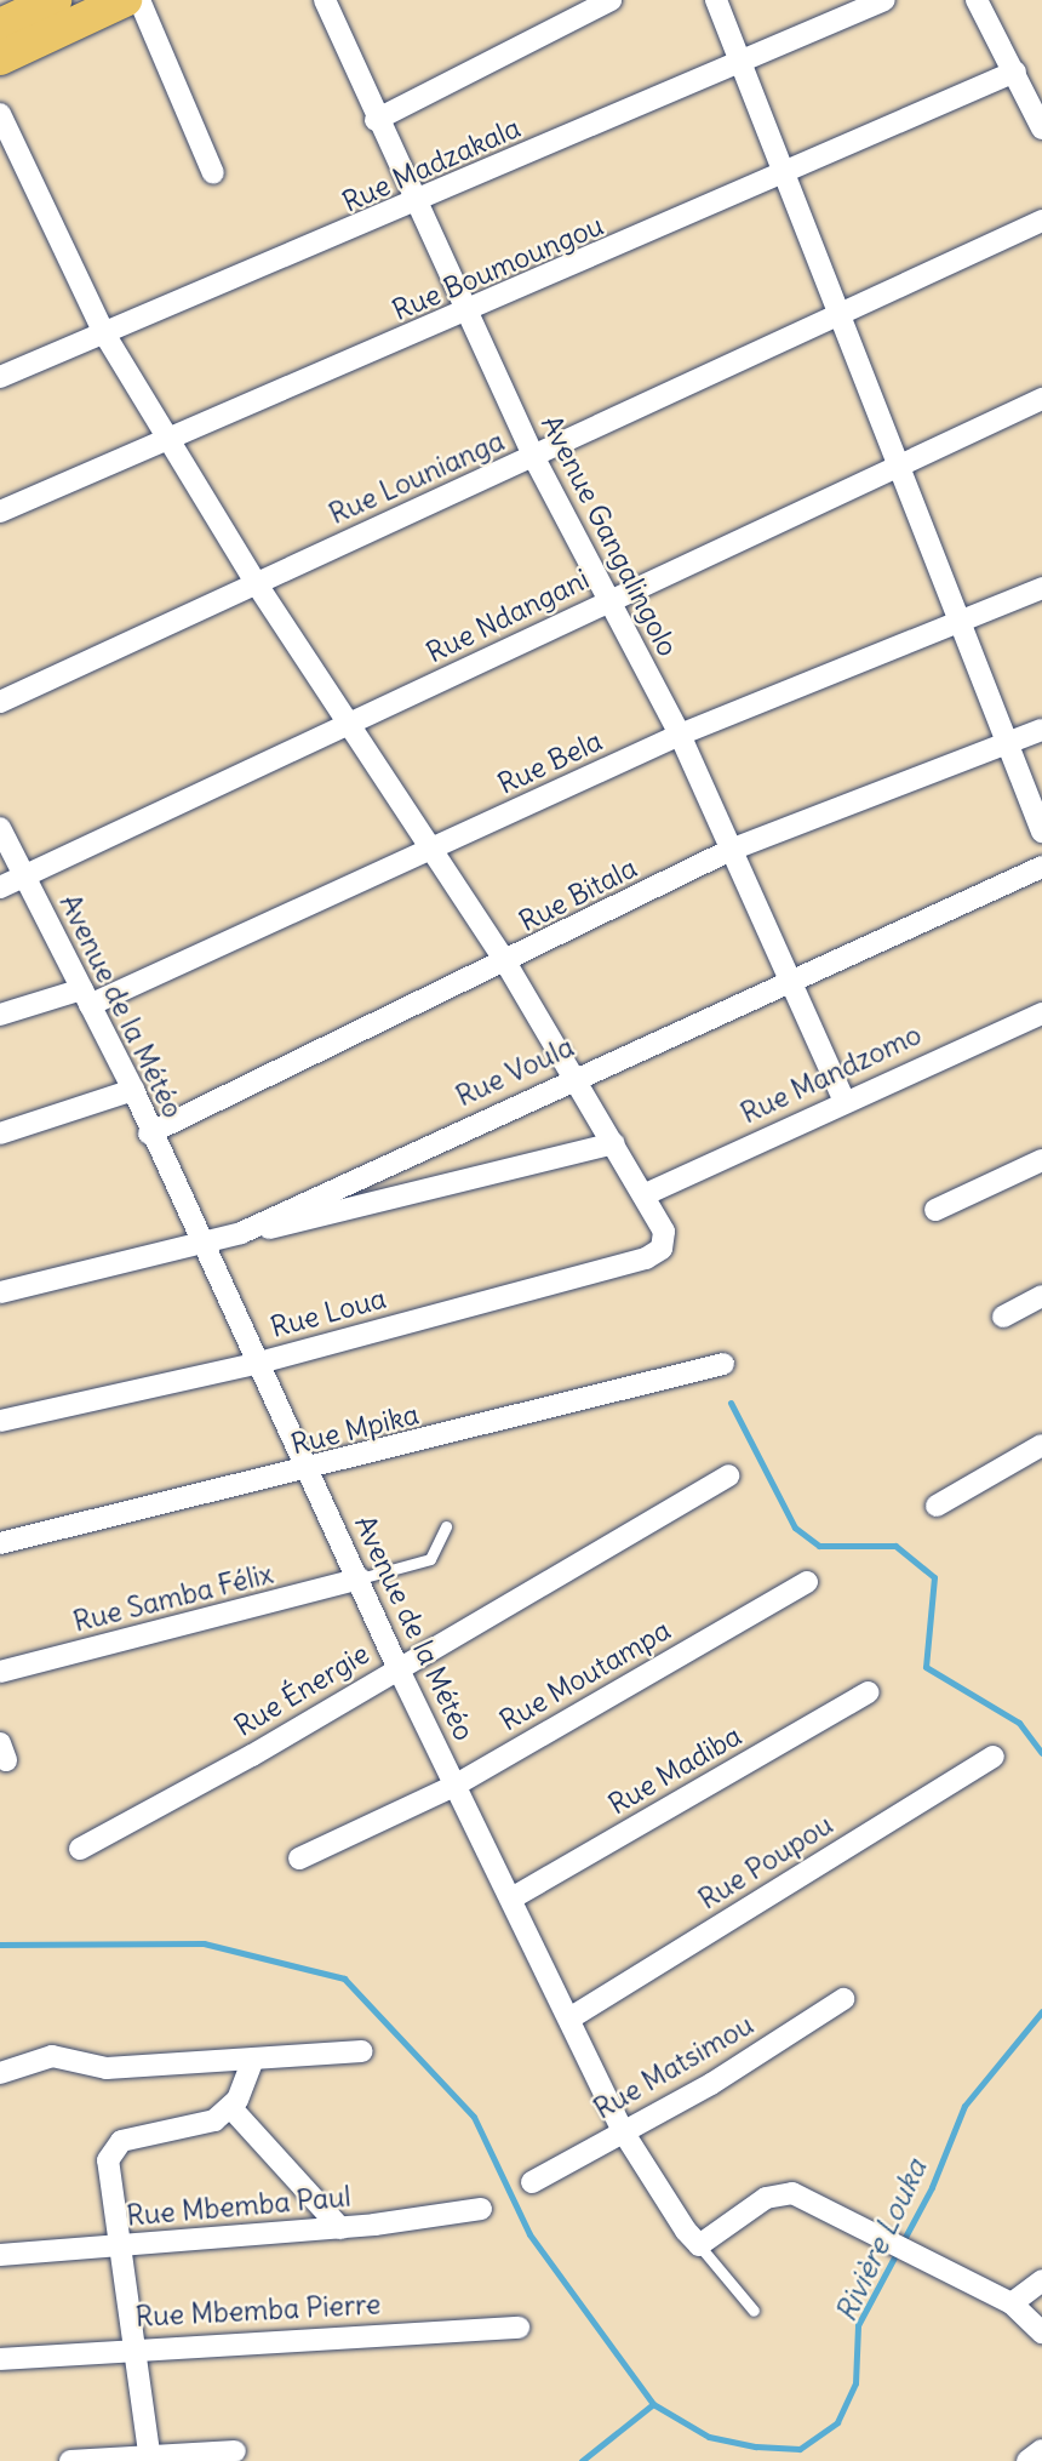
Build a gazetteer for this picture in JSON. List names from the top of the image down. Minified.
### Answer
{"streets":{"street":["Rue Madzakala","Rue Boumoungou","Rue Lounianga","Avenue Gangalingolo","Rue Ndangani","Rue Bela","Rue Bitala","Avenue de la Météo","Rue Voula","Rue Mandzomo","Rue Loua","Rue Mpika","Rue Samba Félix","Rue Moutampa","Rue Énergie","Rue Madiba","Rue Poupou","Rue Matsimou","Rue Mbemba Paul","Rue Mbemba Pierre"]},"crossings":[["Rue Madzakala","Avenue Gangalingolo"],["Rue Boumoungou","Avenue Gangalingolo"],["Rue Lounianga","Avenue Gangalingolo"],["Avenue Gangalingolo","Rue Ndangani"],["Avenue Gangalingolo","Rue Bela"],["Avenue Gangalingolo","Rue Bitala"],["Avenue Gangalingolo","Rue Voula"],["Avenue Gangalingolo","Rue Mandzomo"],["Rue Ndangani","Avenue de la Météo"],["Rue Bela","Avenue de la Météo"],["Rue Bitala","Avenue de la Météo"],["Avenue de la Météo","Rue Voula"],["Avenue de la Météo","Rue Loua"],["Avenue de la Météo","Rue Mpika"],["Avenue de la Météo","Rue Samba Félix"],["Avenue de la Météo","Rue Moutampa"],["Avenue de la Météo","Rue Énergie"],["Avenue de la Météo","Rue Madiba"],["Avenue de la Météo","Rue Poupou"],["Avenue de la Météo","Rue Matsimou"],["Rue Mandzomo","Rue Loua"]],"water":["Rivière Louka"]}
